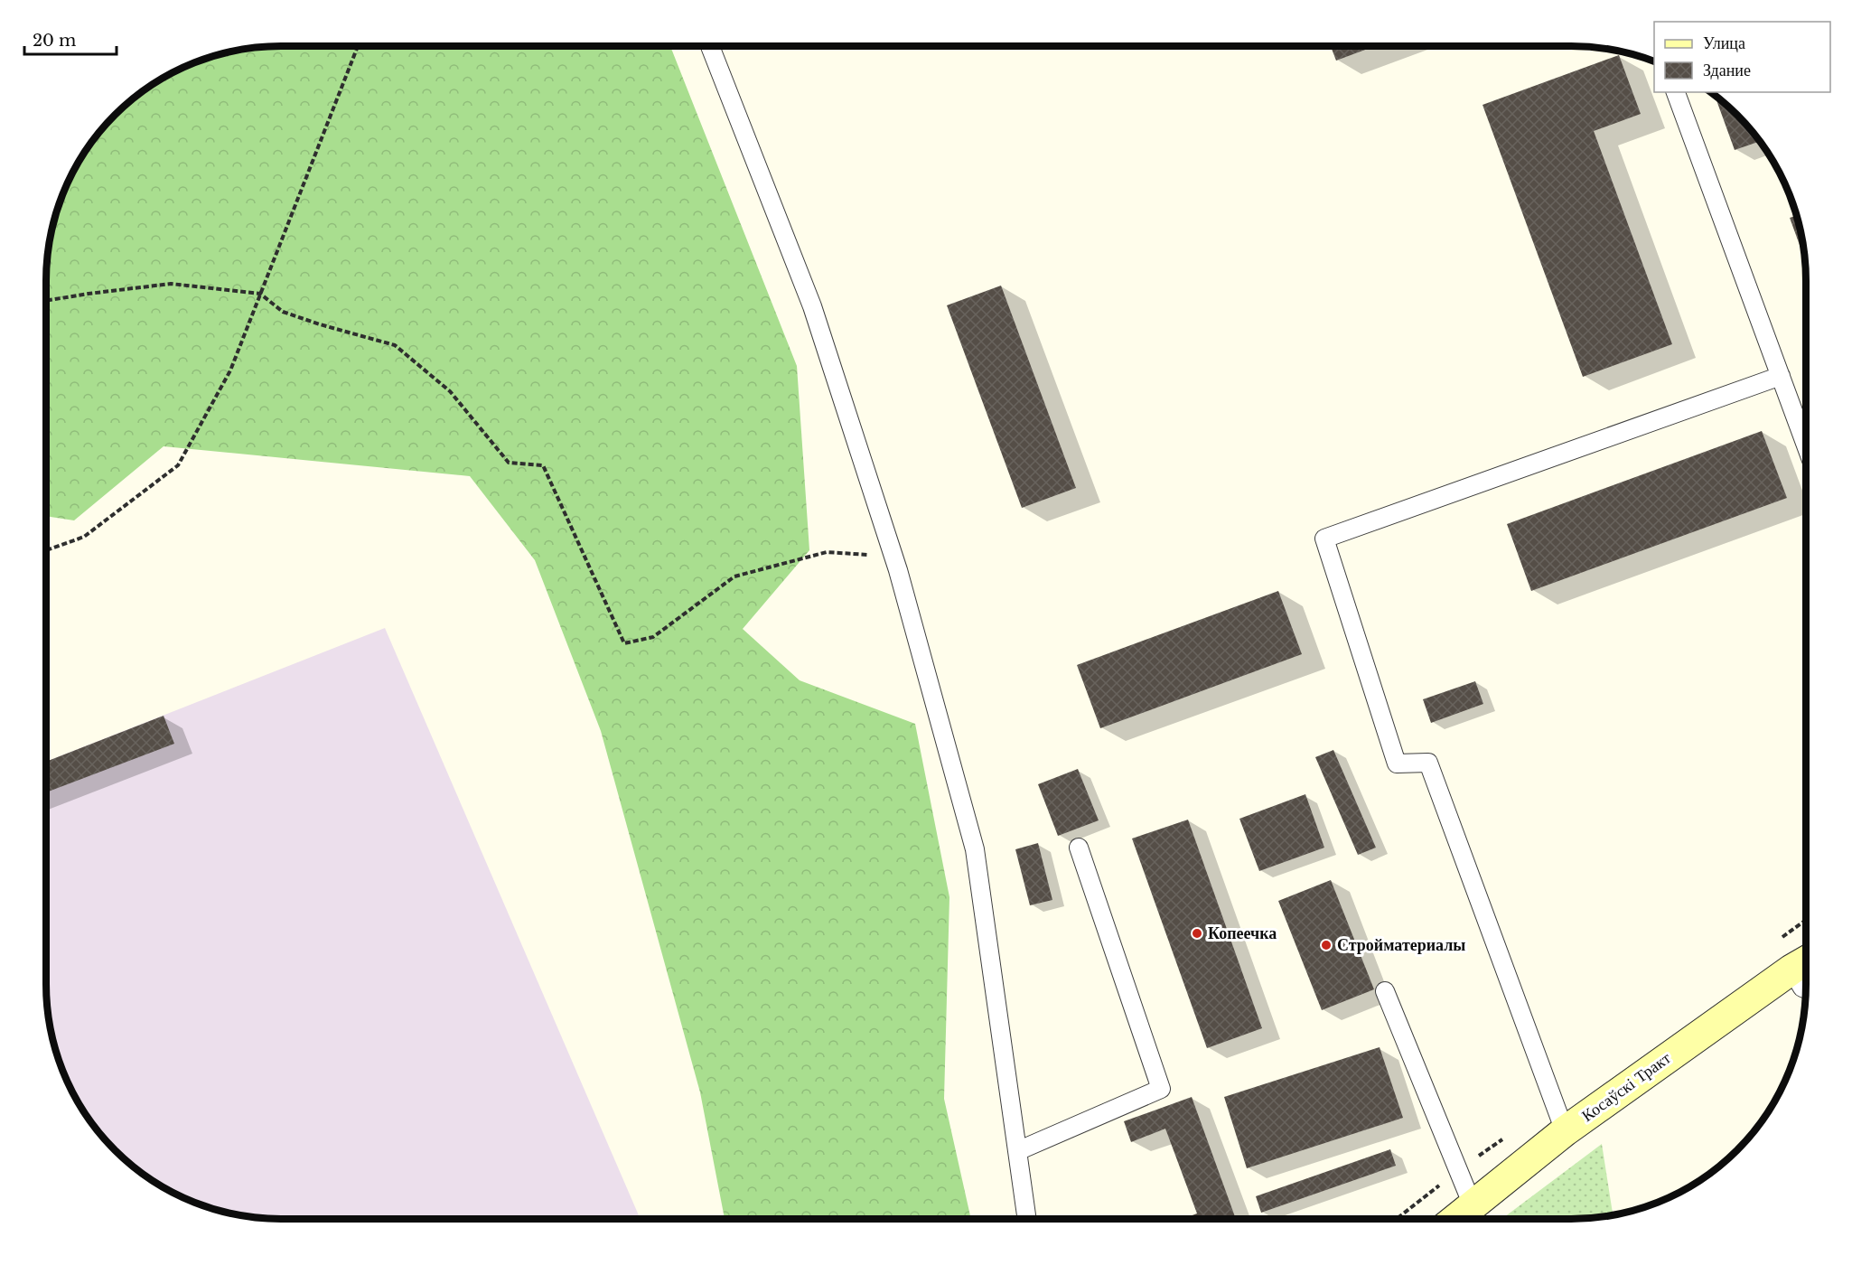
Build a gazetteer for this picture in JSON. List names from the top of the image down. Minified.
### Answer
{"streets":{"main road":["Косаўскі Тракт"]},"places":["Копеечка","Стройматериалы"],"legend":["Улица","Здание"],"scale_bar":"20 m"}
